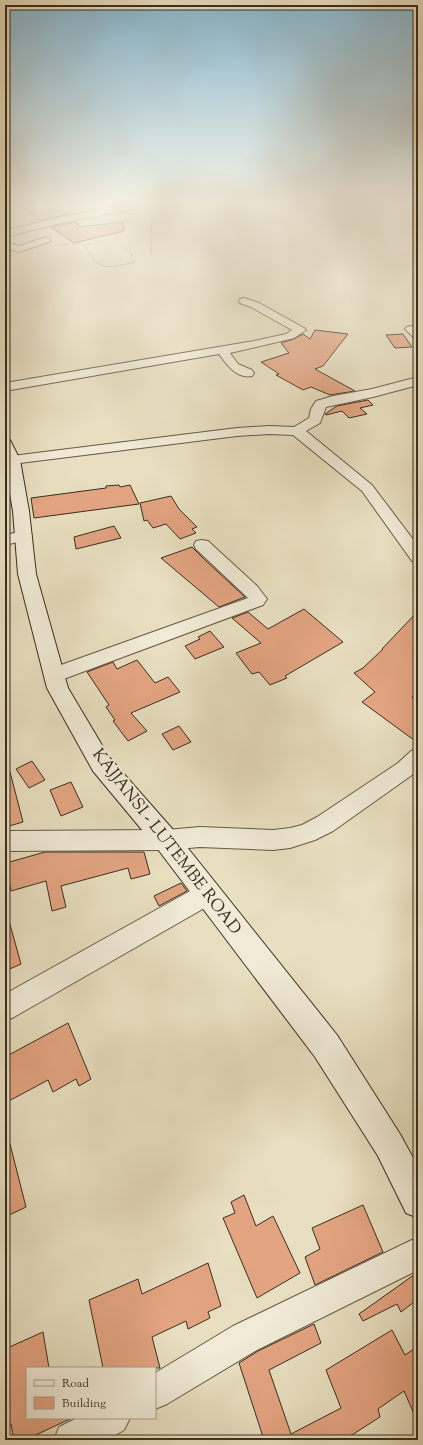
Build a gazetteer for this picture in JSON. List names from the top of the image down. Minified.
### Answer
{"streets":{"street":["KAJJANSI - LUTEMBE ROAD"]},"legend":["Road","Building"]}
